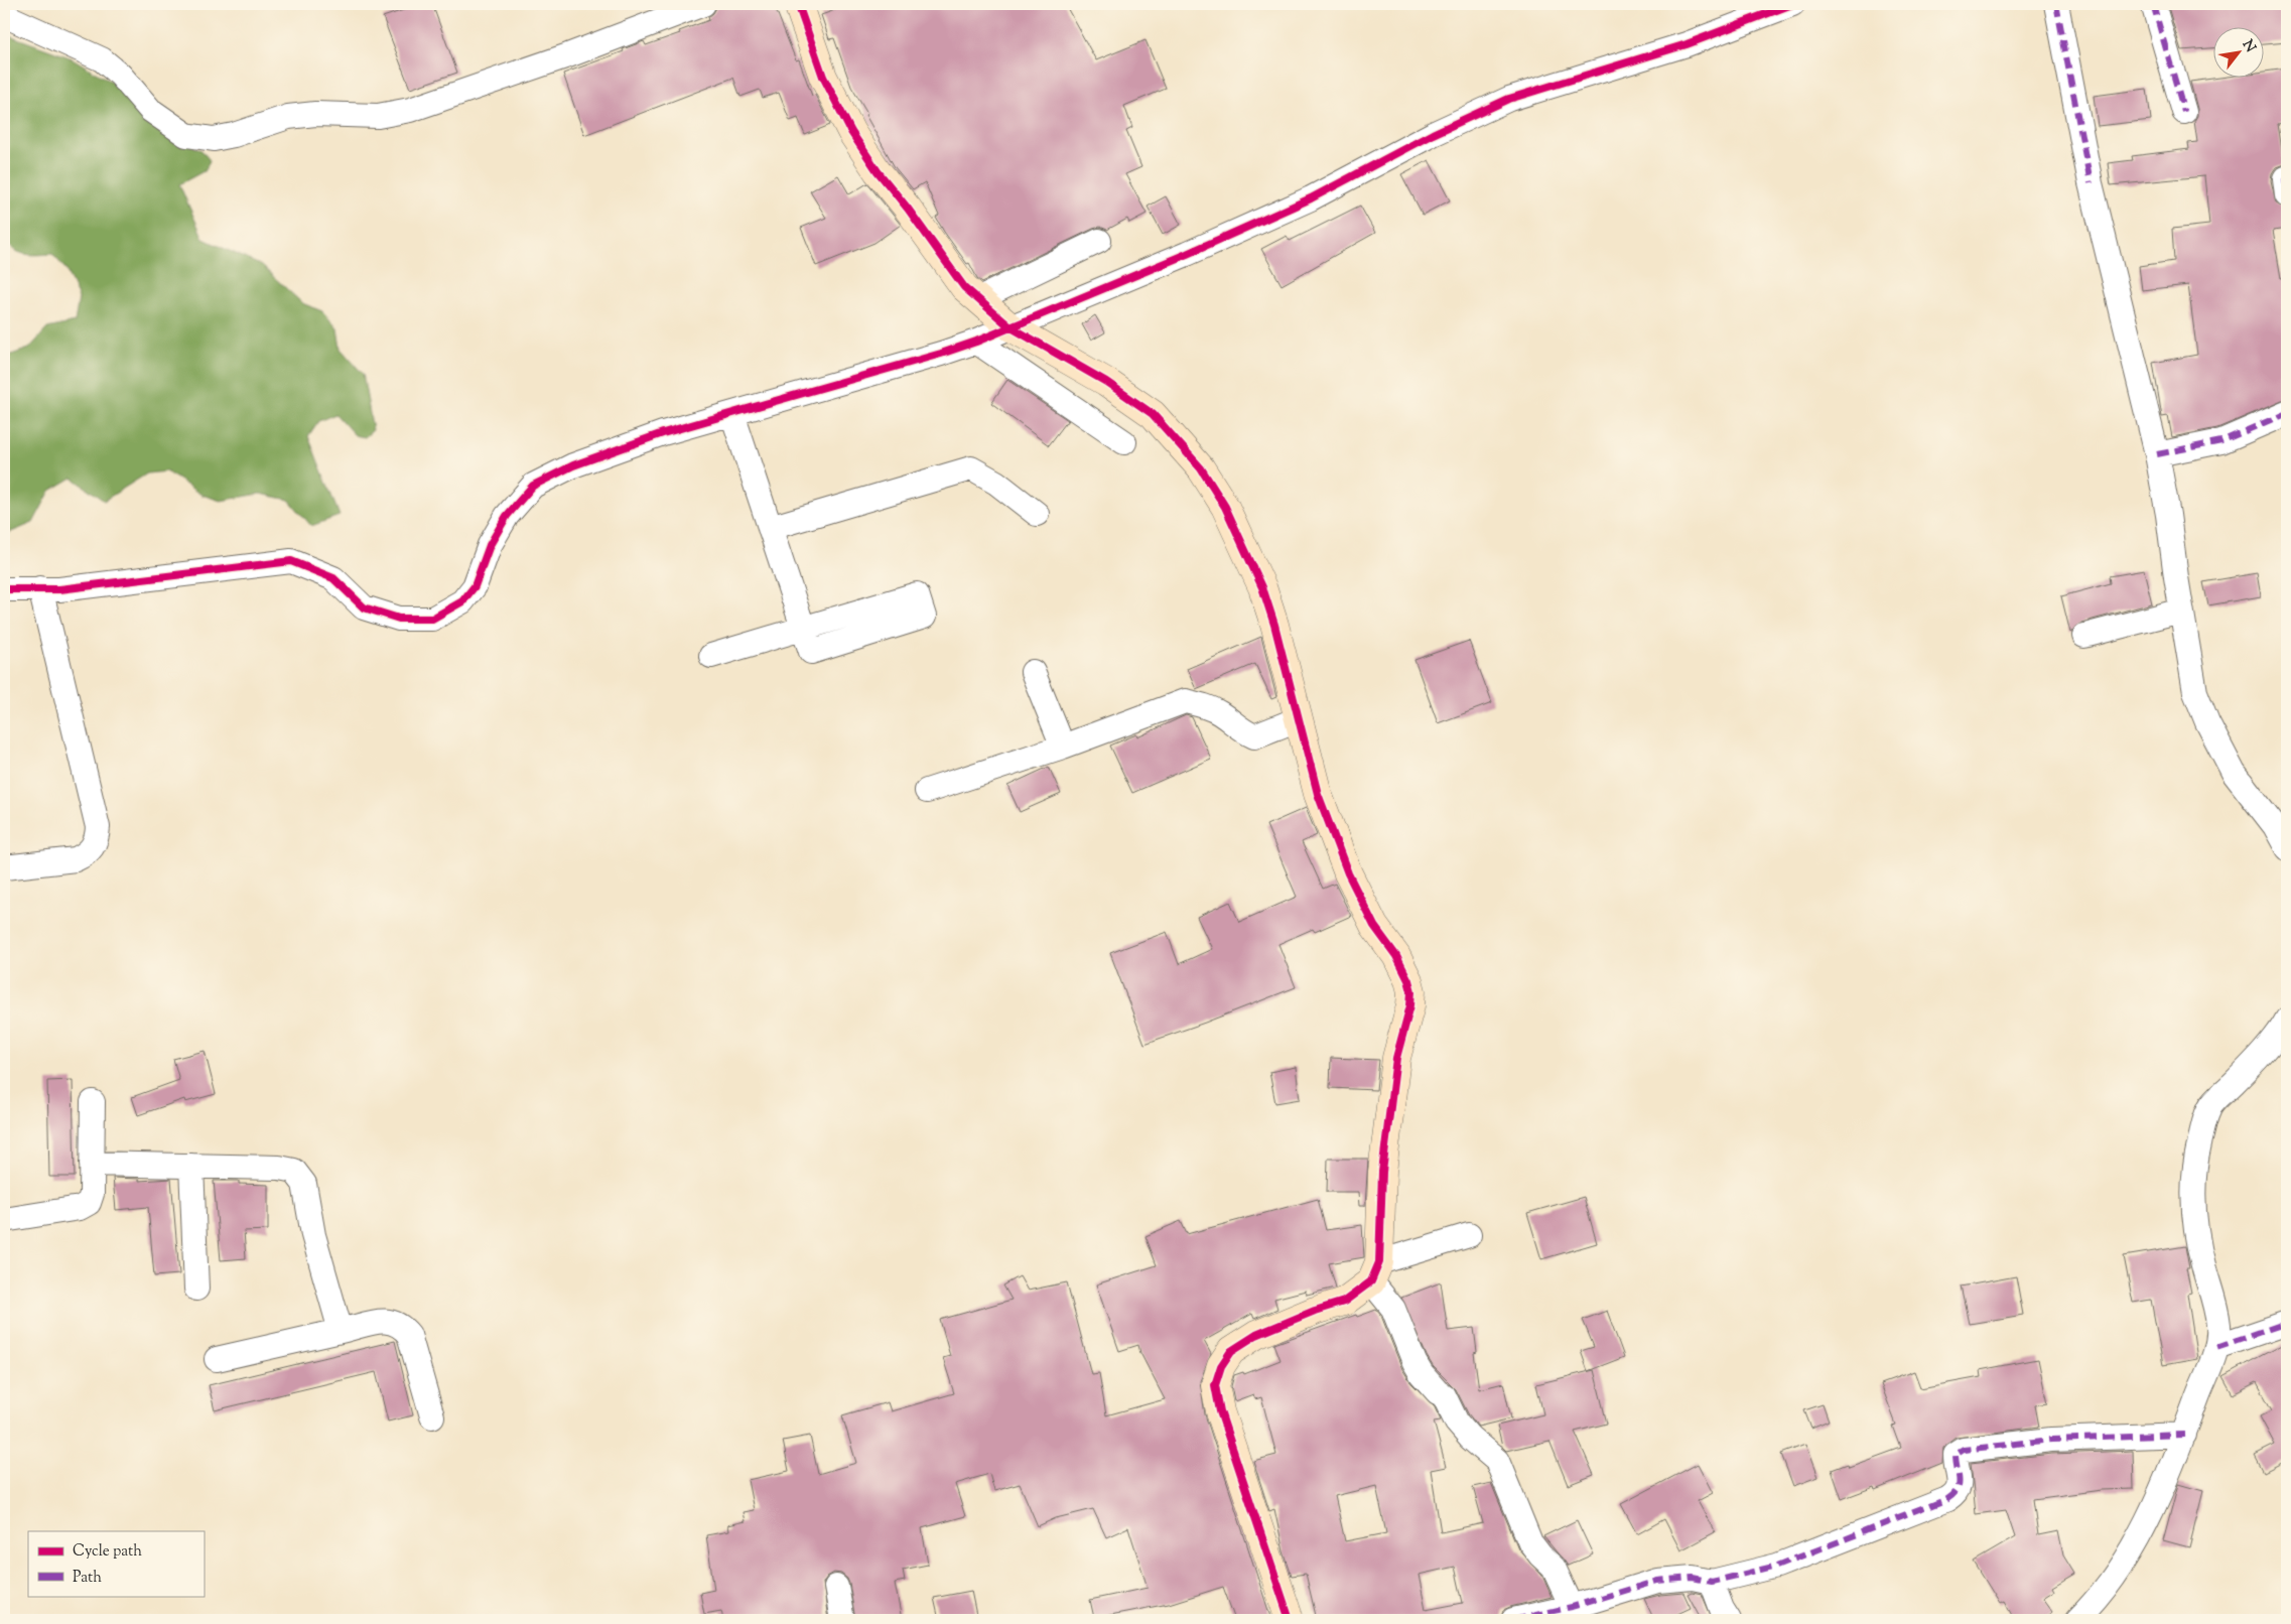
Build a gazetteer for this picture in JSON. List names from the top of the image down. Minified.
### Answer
{"legend":["Cycle path","Path"],"north":"top right"}
